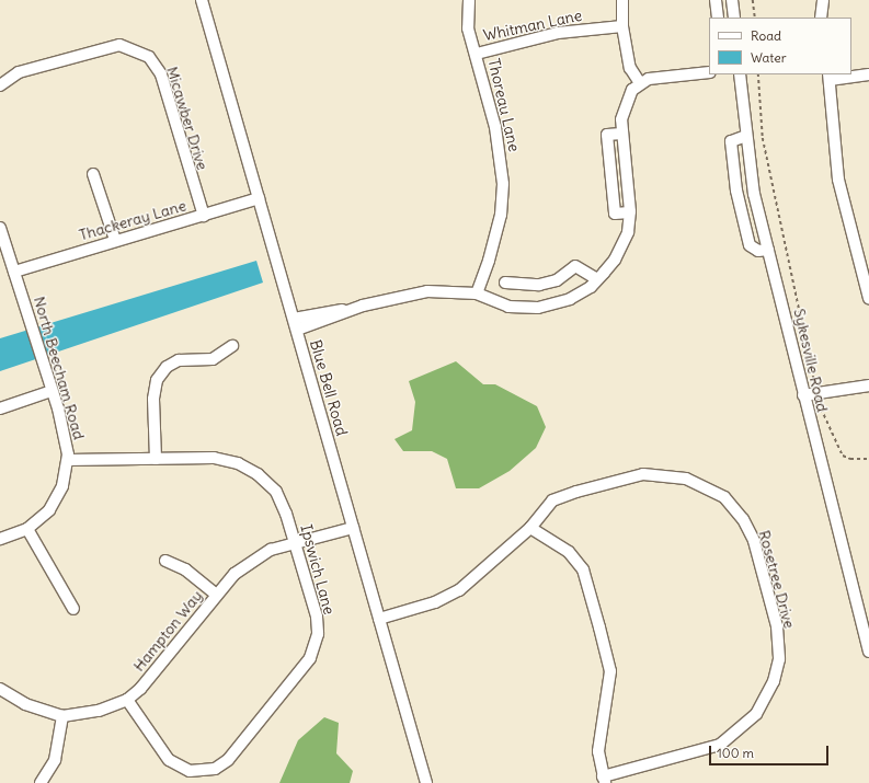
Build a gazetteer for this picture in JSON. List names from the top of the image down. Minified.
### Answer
{"streets":{"street":["Whitman Lane","Thoreau Lane","Micawber Drive","Thackeray Lane","Sykesville Road","North Beecham Road","Blue Bell Road","Ipswich Lane","Rosetree Drive","Hampton Way"]},"crossings":[["Whitman Lane","Thoreau Lane"],["Micawber Drive","Thackeray Lane"],["Thackeray Lane","North Beecham Road"],["Thackeray Lane","Blue Bell Road"],["North Beecham Road","Ipswich Lane"],["Blue Bell Road","Rosetree Drive"],["Blue Bell Road","Hampton Way"],["Ipswich Lane","Hampton Way"]],"legend":["Road","Water"],"scale_bar":"100 m"}
